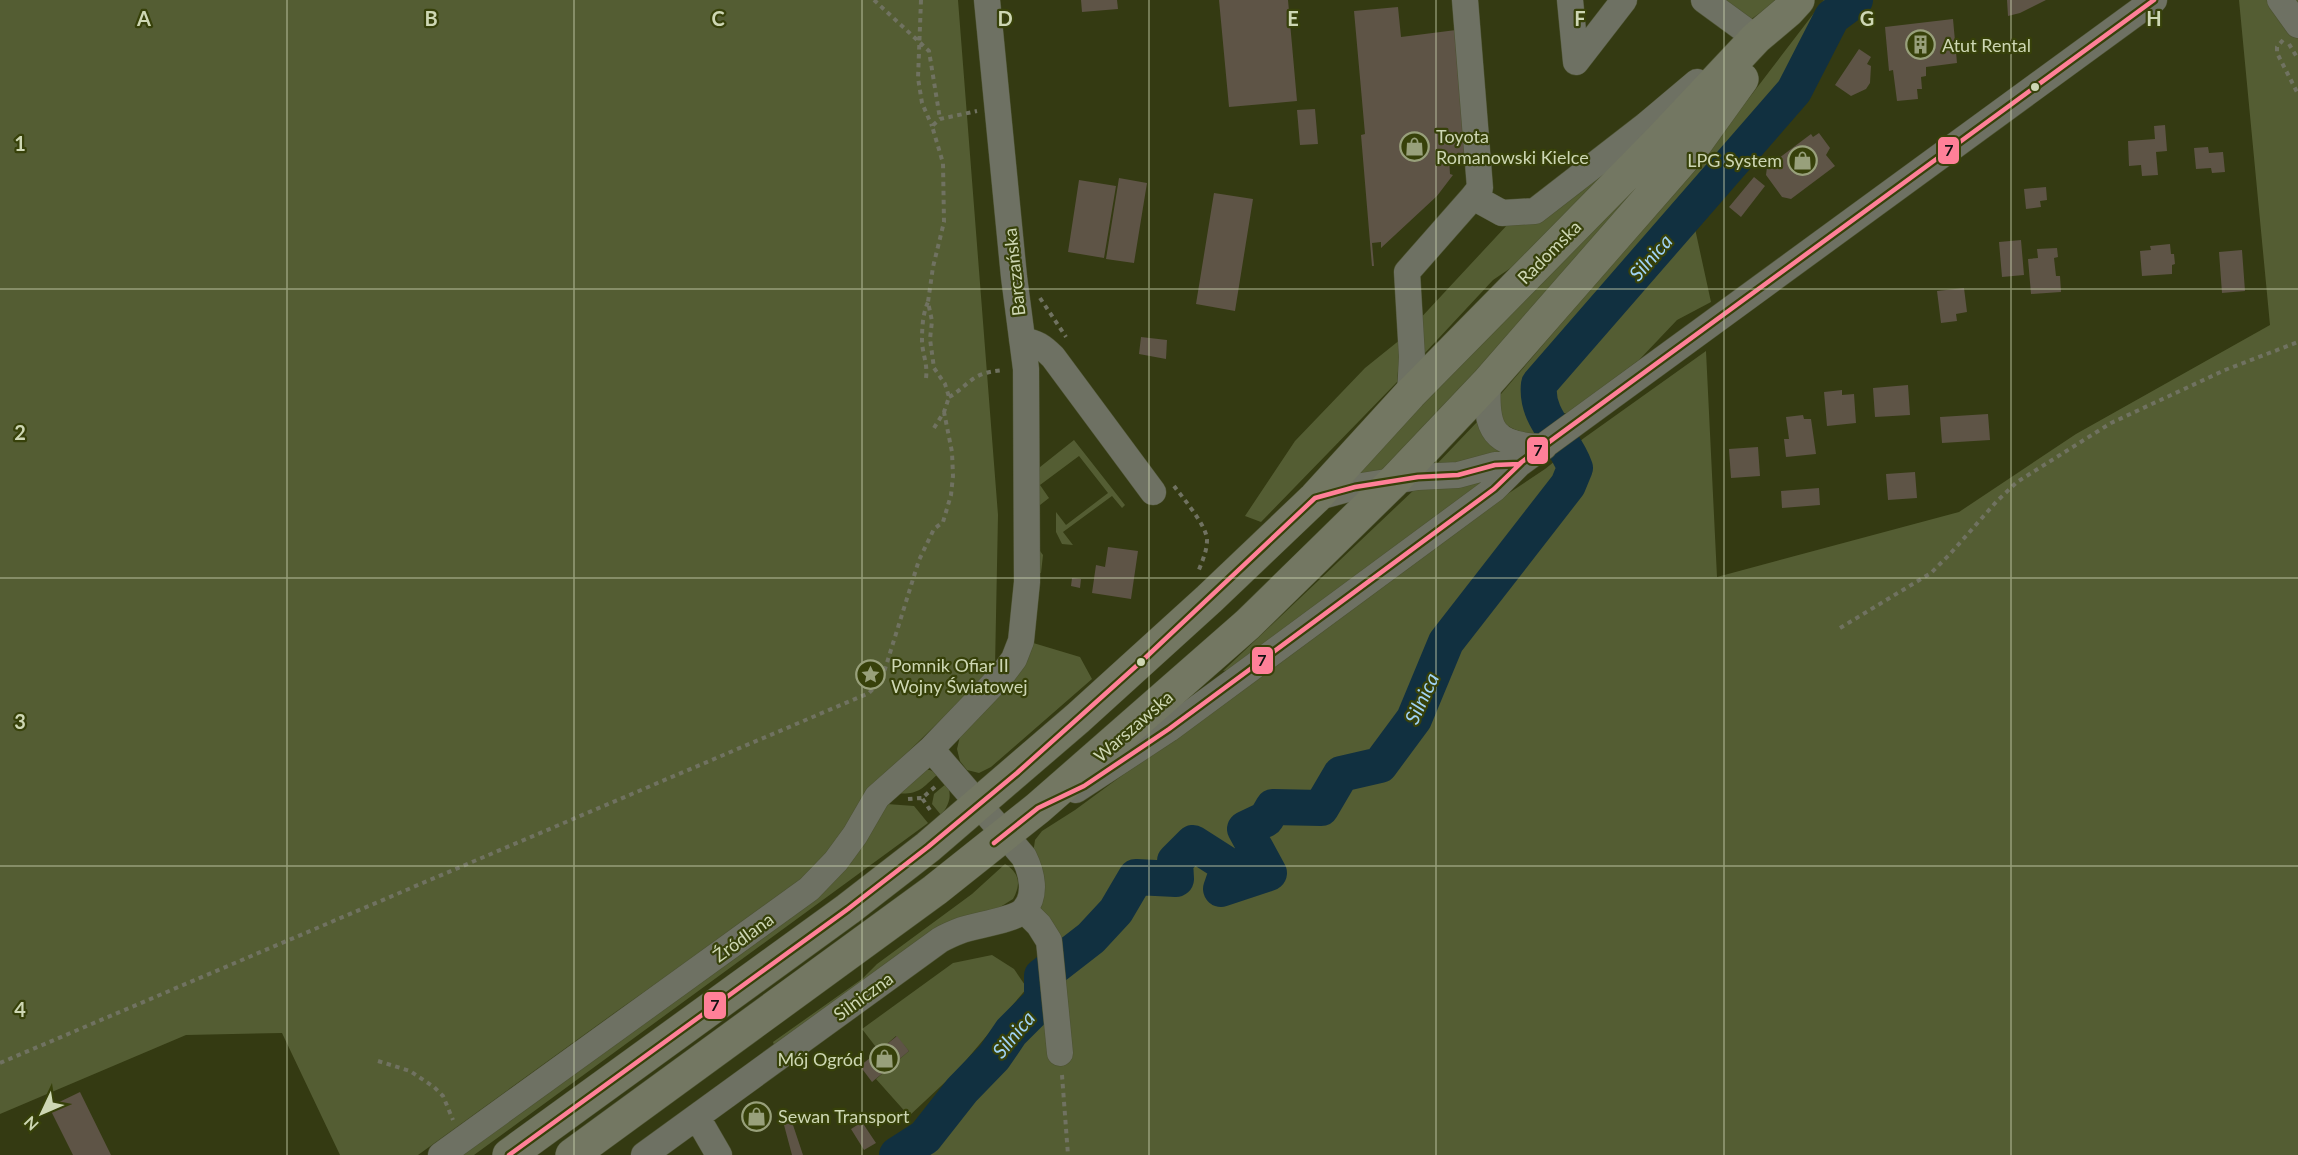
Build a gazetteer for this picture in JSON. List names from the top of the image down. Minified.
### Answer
{"streets":{"main road":["Radomska","Warszawska"],"street":["Barczańska","Źródlana","Silniczna"]},"crossings":[["Radomska","Warszawska"],["Barczańska","Źródlana"]],"water":["Silnica"],"places":{"building":["Atut Rental"],"shop":["Toyota Romanowski Kielce","LPG System","Mój Ogród","Sewan Transport"],"place":["Pomnik Ofiar II Wojny Światowej"]},"lines":["transit line 7"],"north":"bottom left","grid":{"columns":["A","B","C","D","E","F","G","H"],"rows":["1","2","3","4"]}}
